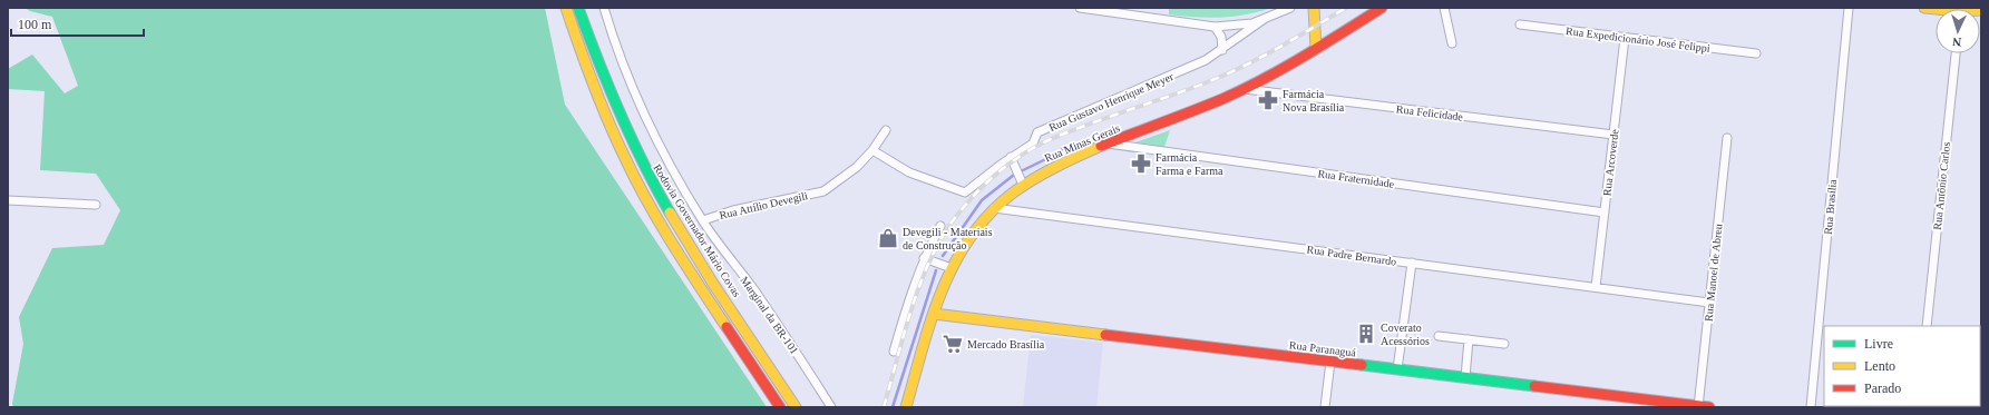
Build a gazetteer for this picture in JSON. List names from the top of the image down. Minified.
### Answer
{"streets":{"main road":["Rua Minas Gerais","Rodovia Governador Mário Covas","Rua Paranaguá"],"street":["Rua Expedicionário José Felippi","Rua Gustavo Henrique Meyer","Rua Felicidade","Rua Arcoverde","Rua Fraternidade","Rua Antônio Carlos","Rua Attílio Devegili","Rua Brasília","Rua Padre Bernardo","Rua Manoel de Abreu","Marginal da BR-101"]},"crossings":[["Rua Expedicionário José Felippi","Rua Arcoverde"],["Rua Gustavo Henrique Meyer","Rua Attílio Devegili"],["Rua Felicidade","Rua Minas Gerais"],["Rua Felicidade","Rua Arcoverde"],["Rua Minas Gerais","Rua Fraternidade"],["Rua Minas Gerais","Rua Padre Bernardo"],["Rua Minas Gerais","Rua Paranaguá"],["Rua Arcoverde","Rua Fraternidade"],["Rua Arcoverde","Rua Padre Bernardo"],["Rua Attílio Devegili","Marginal da BR-101"],["Rua Padre Bernardo","Rua Manoel de Abreu"],["Rua Manoel de Abreu","Rua Paranaguá"]],"places":{"pharmacy":["Farmácia Nova Brasília","Farmácia Farma e Farma"],"shop":["Devegili - Materiais de Construção"],"building":["Coverato Acessórios"],"supermarket":["Mercado Brasília"]},"legend":["Livre","Lento","Parado"],"scale_bar":"100 m","north":"bottom"}
